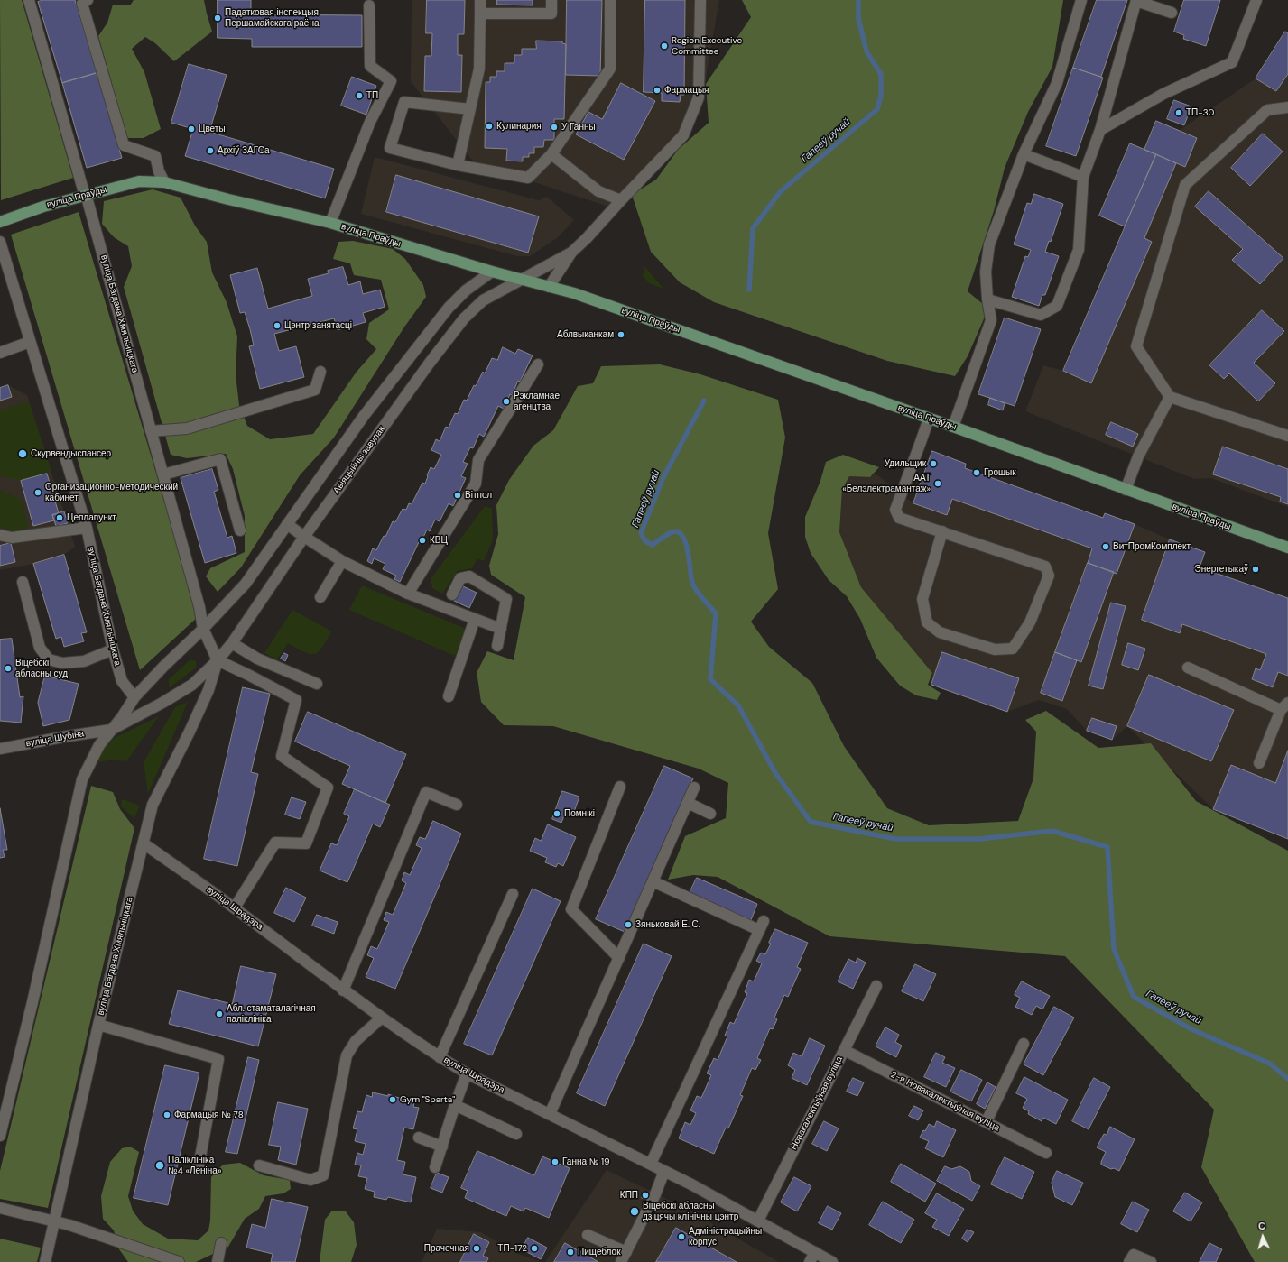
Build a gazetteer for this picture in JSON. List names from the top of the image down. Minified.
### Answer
{"streets":{"main road":["вуліца Праўды"],"street":["вуліца Багдана Хмяльніцкага","Авіяцыйны завулак","вуліца Шубіна","вуліца Шрадэра","2-я Новакалектыўная вуліца","Новакалектыўная вуліца"]},"crossings":[["вуліца Праўды","вуліца Багдана Хмяльніцкага"],["вуліца Праўды","Авіяцыйны завулак"],["вуліца Багдана Хмяльніцкага","Авіяцыйны завулак"],["вуліца Багдана Хмяльніцкага","вуліца Шрадэра"],["вуліца Шрадэра","Новакалектыўная вуліца"],["2-я Новакалектыўная вуліца","Новакалектыўная вуліца"]],"water":["Гапееў ручай"],"places":["Падатковая інспекцыя Першамайскага раёна","Region Executive Committee","Фармацыя","ТП","ТП-30","Кулинария","У Ганны","Цветы","Архіў ЗАГСа","Цэнтр занятасці","Аблвыканкам","Рэкламнае агенцтва","Скурвендыспансер","Удильщик","Грошык","ААТ «Белэлектрамантаж»","Организационно-методический кабинет","Вітпол","Цеплапункт","КВЦ","ВитПромКомплект","Энергетыкаў","Віцебскі абласны суд","Помнікі","Зяньковай Е. С.","Абл. стаматалагічная паліклініка","Gym \"Sparta\"","Фармацыя № 78","Ганна № 19","Паліклініка №4 «Леніна»","КПП","Віцебскі абласны дзіцячы клінічны цэнтр","Адміністрацыйны корпус","Прачечная","ТП-172","Пищеблок"],"north":"top"}
